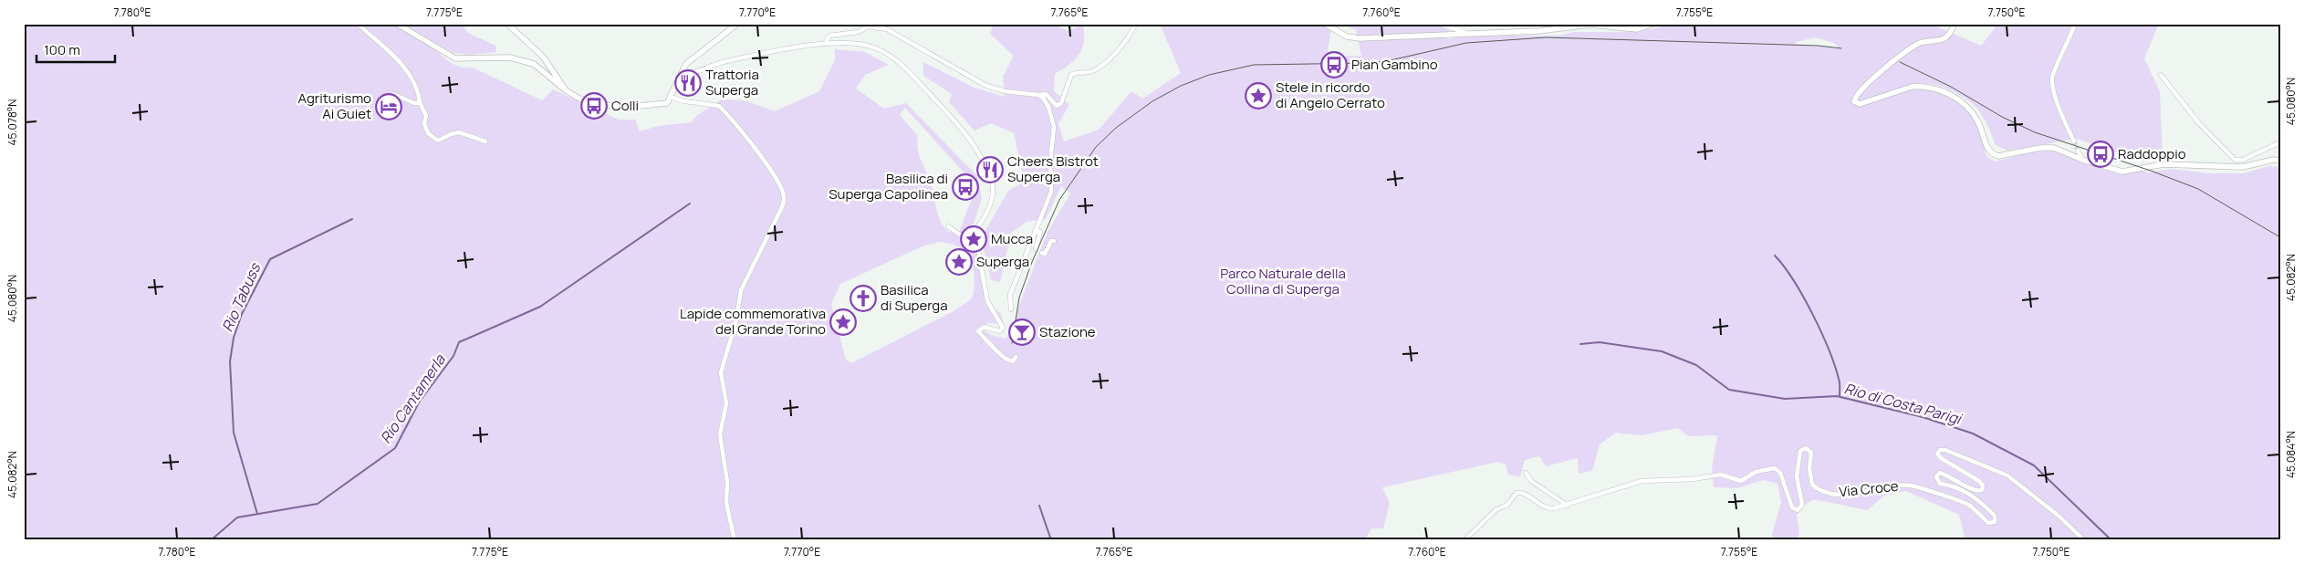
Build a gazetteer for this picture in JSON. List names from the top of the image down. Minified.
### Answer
{"streets":{"street":["Via Croce"]},"water":["Rio Tabuss","Rio Cantamerla","Rio di Costa Parigi"],"parks":["Parco Naturale della Collina di Superga"],"places":{"bus stop":["Pian Gambino","Colli","Raddoppio","Basilica di Superga Capolinea"],"restaurant":["Trattoria Superga","Cheers Bistrot Superga"],"place":["Stele in ricordo di Angelo Cerrato","Mucca","Superga","Lapide commemorativa del Grande Torino"],"hotel":["Agriturismo Ai Guiet"],"church":["Basilica di Superga"],"bar":["Stazione"]},"scale_bar":"100 m","coordinates":["7.780°E","7.775°E","7.770°E","7.765°E","7.760°E","7.755°E","7.750°E","45.080°N","45.078°N","45.082°N","45.084°N"]}
